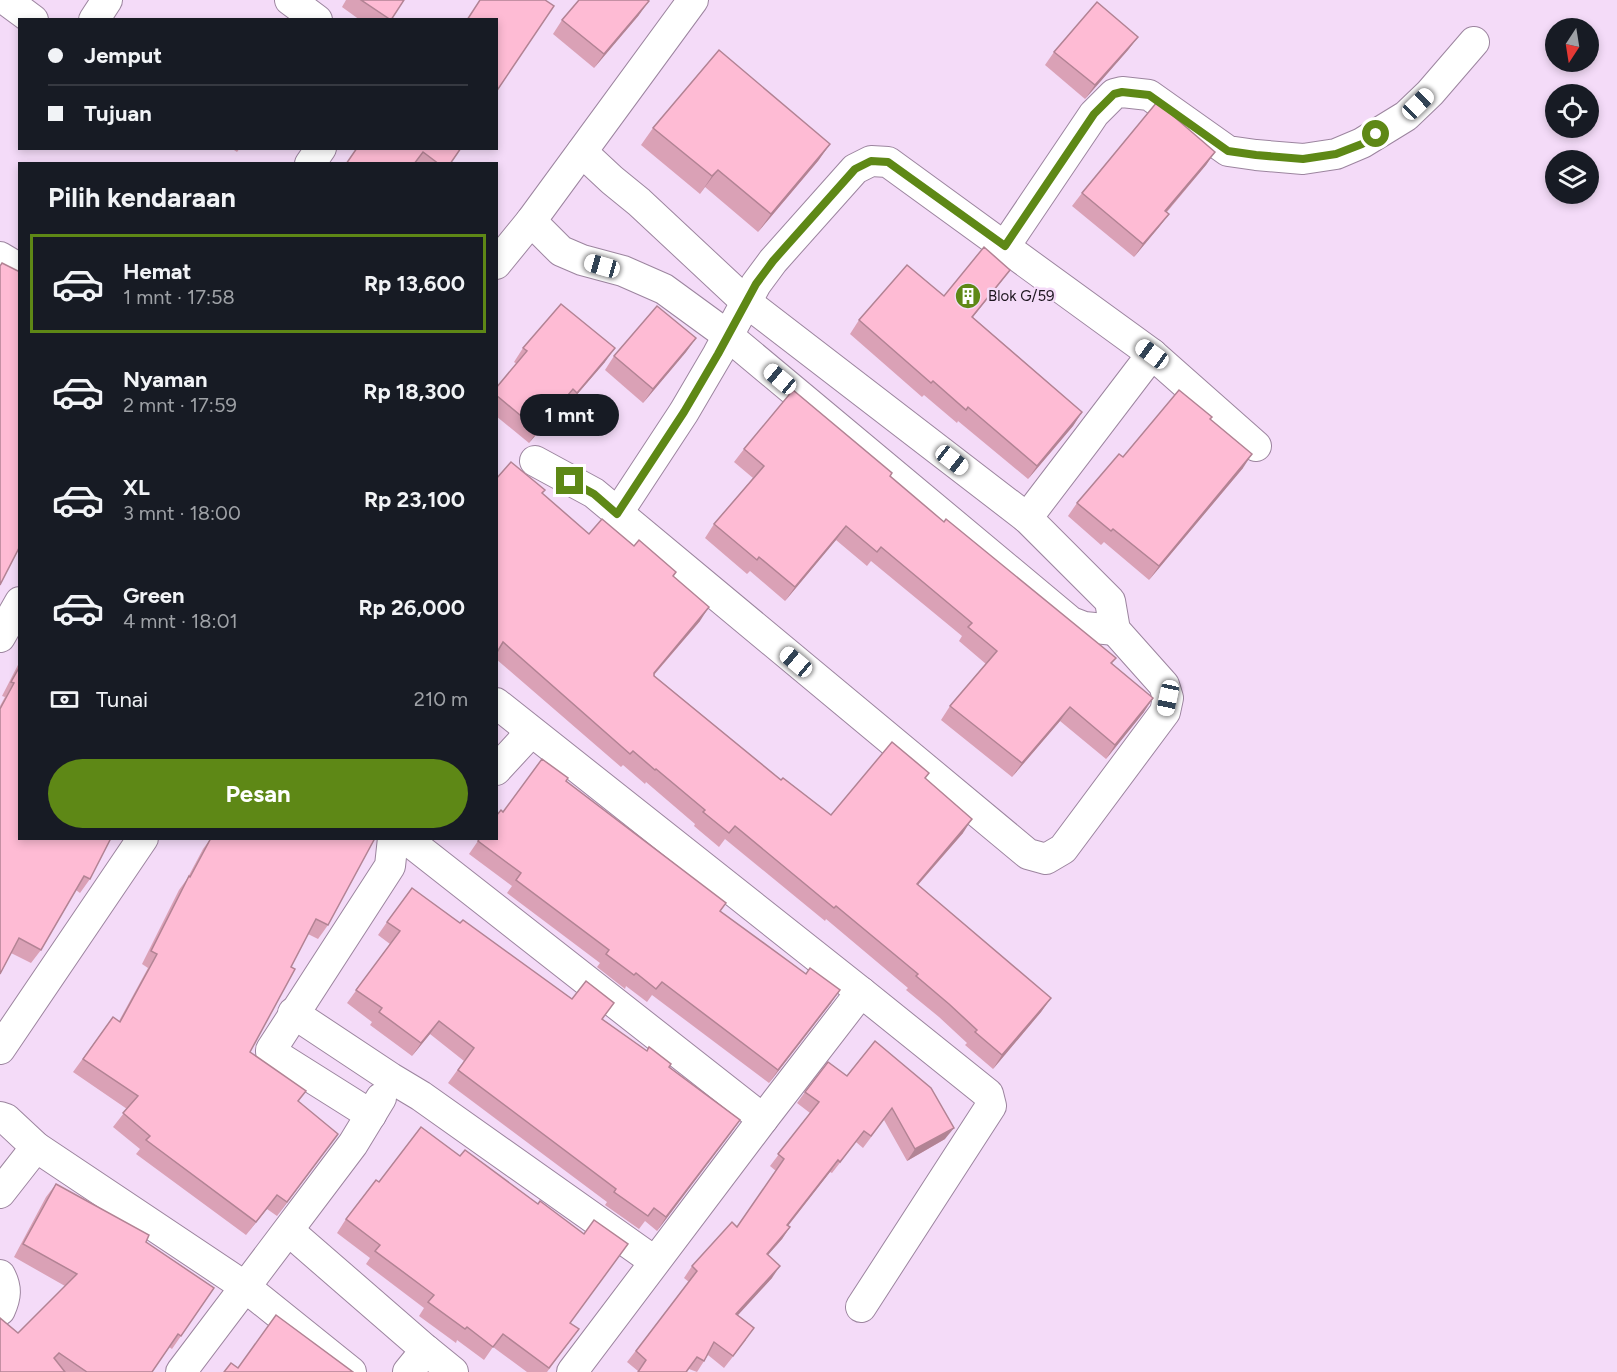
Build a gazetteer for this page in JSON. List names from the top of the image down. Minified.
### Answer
{"places":{"building":["Blok G/59"]},"north":"bottom","page":{"banner":["Jemput","Tujuan"],"heading":"Pilih kendaraan","list":[{"name":"Hemat","note":"1 mnt · 17:58","value":"Rp 13,600"},{"name":"Nyaman","note":"2 mnt · 17:59","value":"Rp 18,300"},{"name":"XL","note":"3 mnt · 18:00","value":"Rp 23,100"},{"name":"Green","note":"4 mnt · 18:01","value":"Rp 26,000"}],"bubble":"1 mnt","pay":["Tunai","210 m"],"buttons":"Pesan"}}
